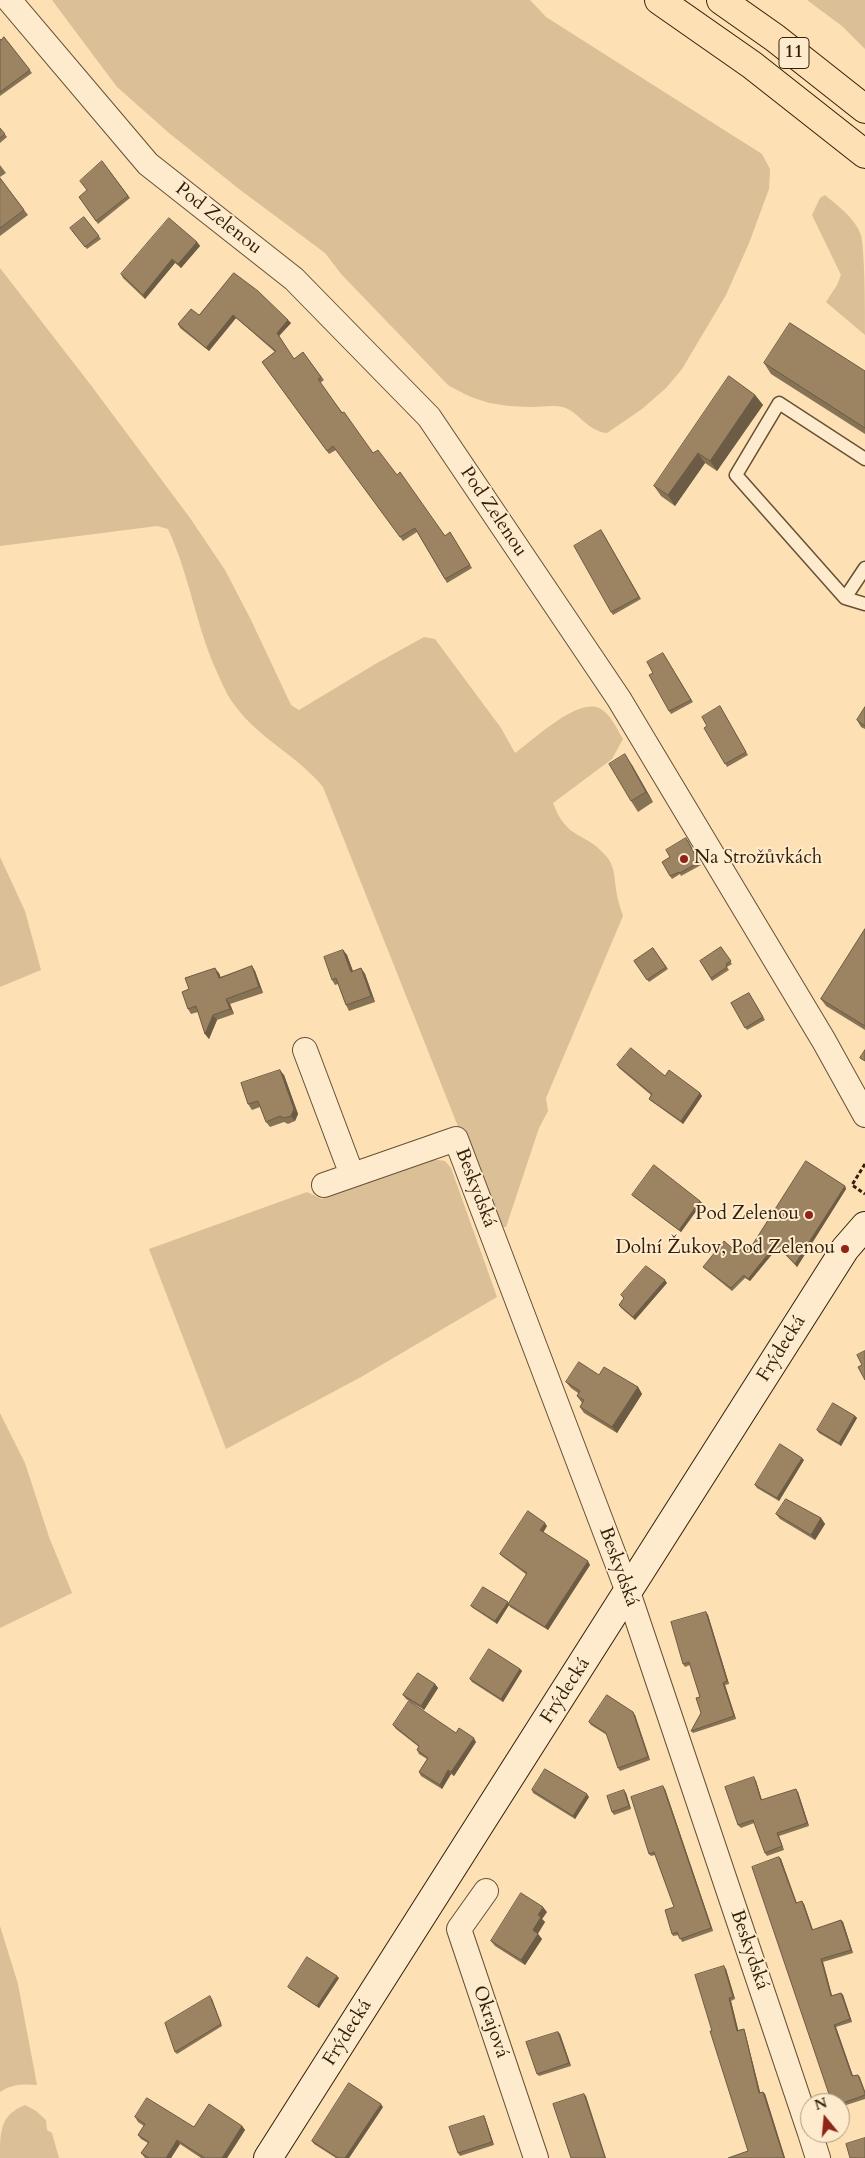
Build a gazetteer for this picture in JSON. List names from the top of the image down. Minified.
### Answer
{"streets":{"highway":["11"],"main road":["Frýdecká"],"street":["Pod Zelenou","Beskydská","Okrajová"]},"crossings":[["Beskydská","Frýdecká"]],"places":["Na Strožůvkách","Pod Zelenou","Dolní Žukov, Pod Zelenou"],"north":"top"}
